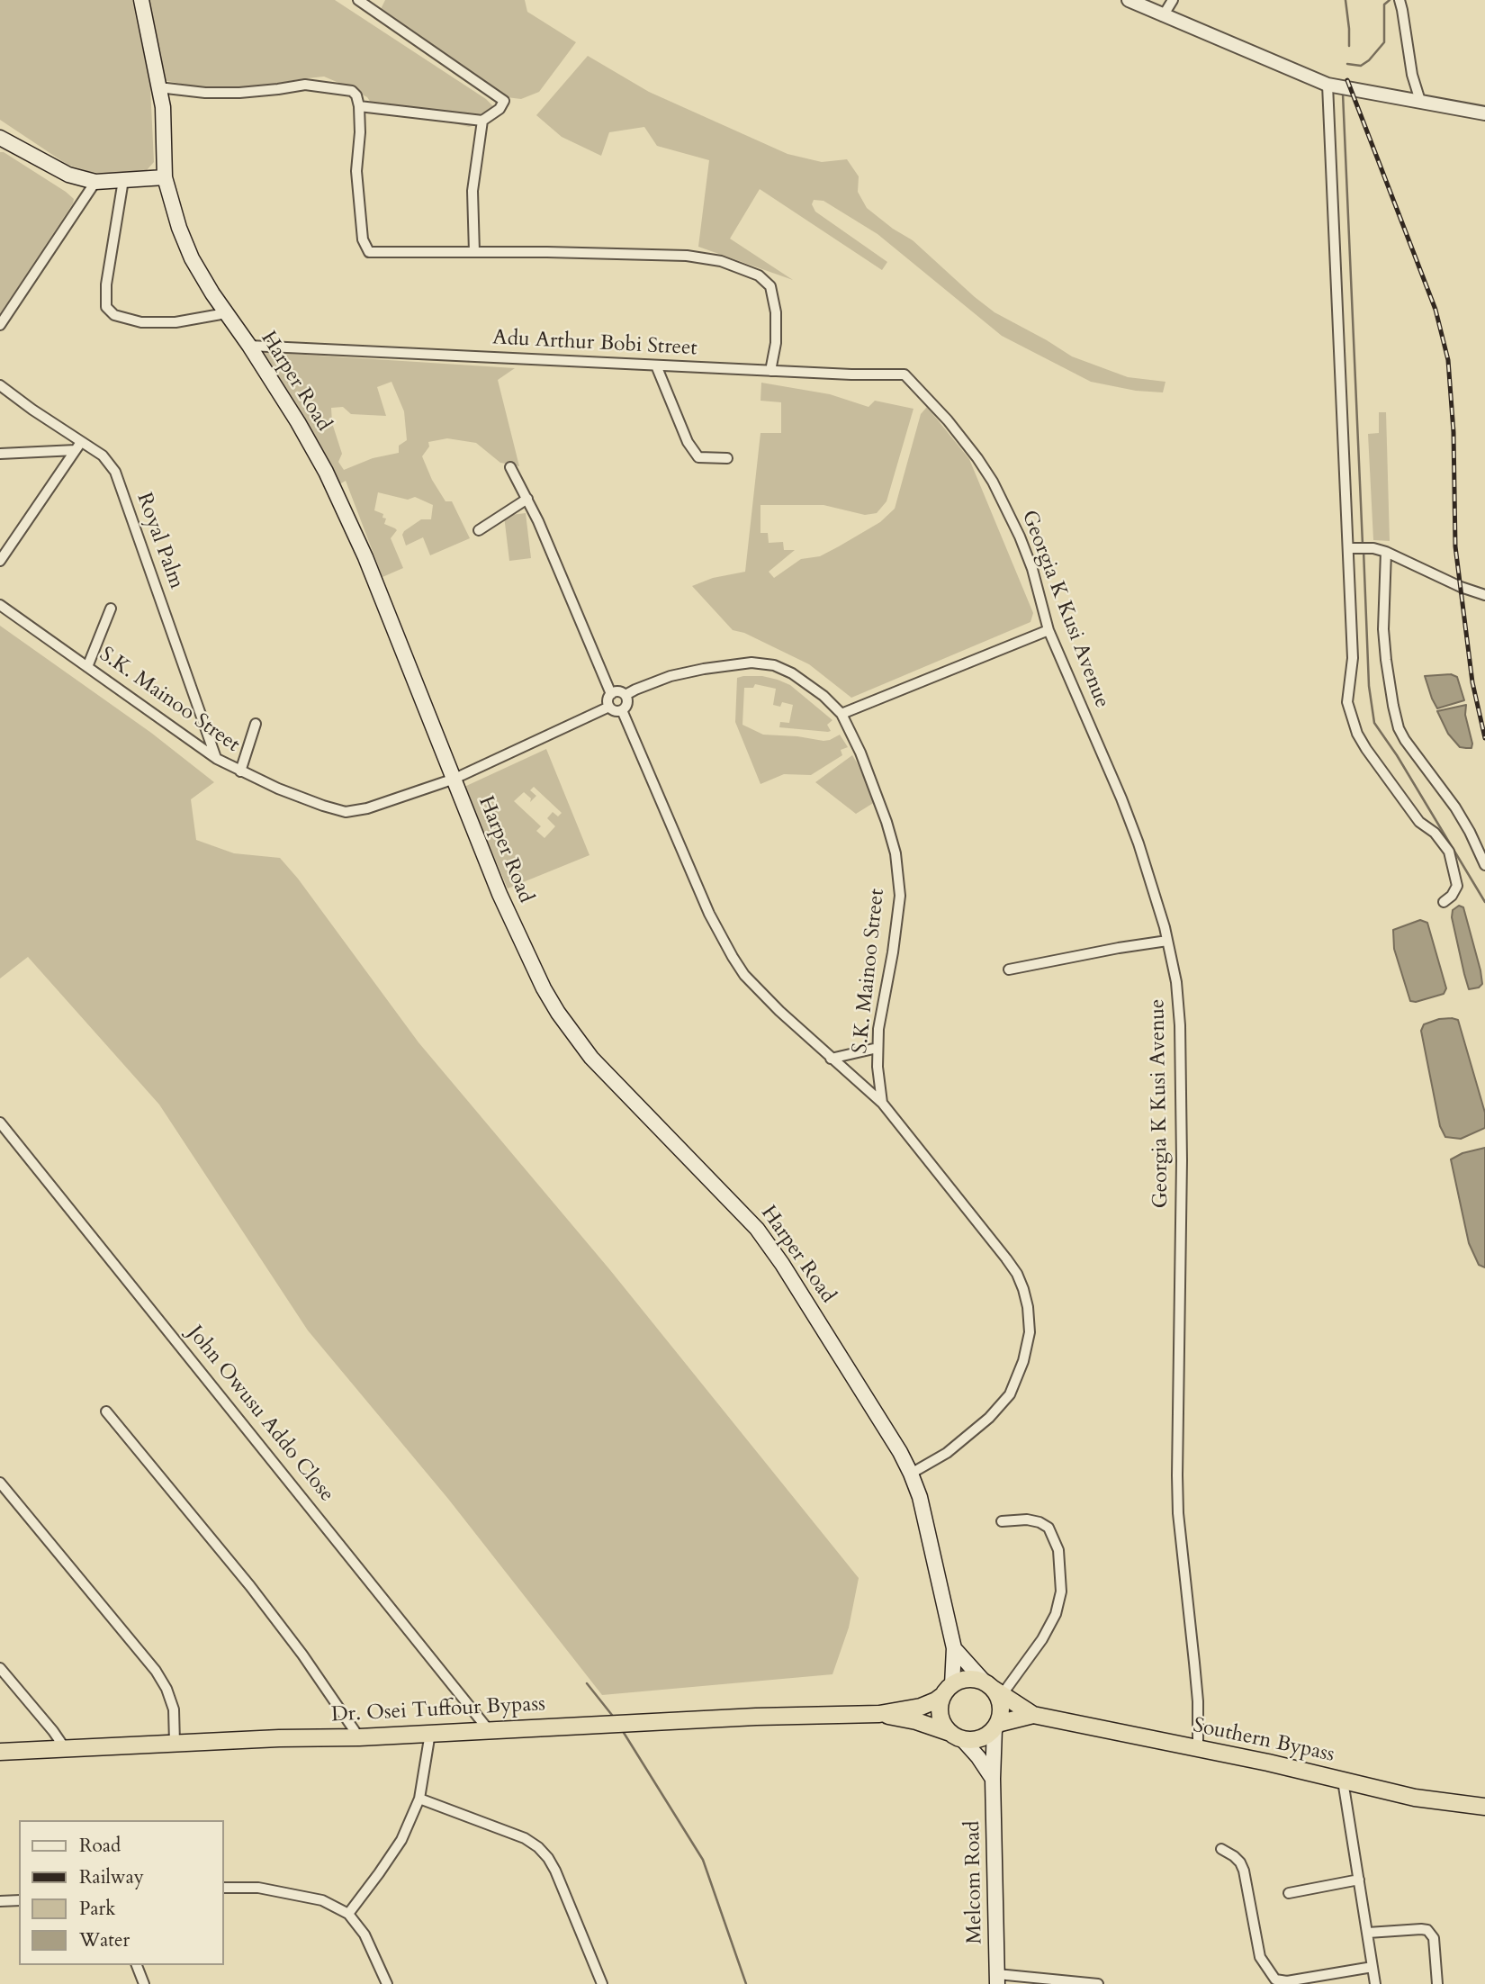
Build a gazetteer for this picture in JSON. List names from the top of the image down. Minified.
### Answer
{"streets":{"highway":["Dr. Osei Tuffour Bypass","Southern Bypass"],"main road":["Harper Road","Melcom Road"],"street":["Adu Arthur Bobi Street","Royal Palm","Georgia K Kusi Avenue","S.K. Mainoo Street","John Owusu Addo Close"]},"crossings":[["Adu Arthur Bobi Street","Harper Road"],["Adu Arthur Bobi Street","Georgia K Kusi Avenue"],["Harper Road","S.K. Mainoo Street"],["Harper Road","Dr. Osei Tuffour Bypass"],["Harper Road","Southern Bypass"],["Harper Road","Melcom Road"],["Royal Palm","S.K. Mainoo Street"],["Georgia K Kusi Avenue","Southern Bypass"],["John Owusu Addo Close","Dr. Osei Tuffour Bypass"],["Dr. Osei Tuffour Bypass","Southern Bypass"],["Dr. Osei Tuffour Bypass","Melcom Road"],["Southern Bypass","Melcom Road"]],"legend":["Road","Railway","Park","Water"]}
